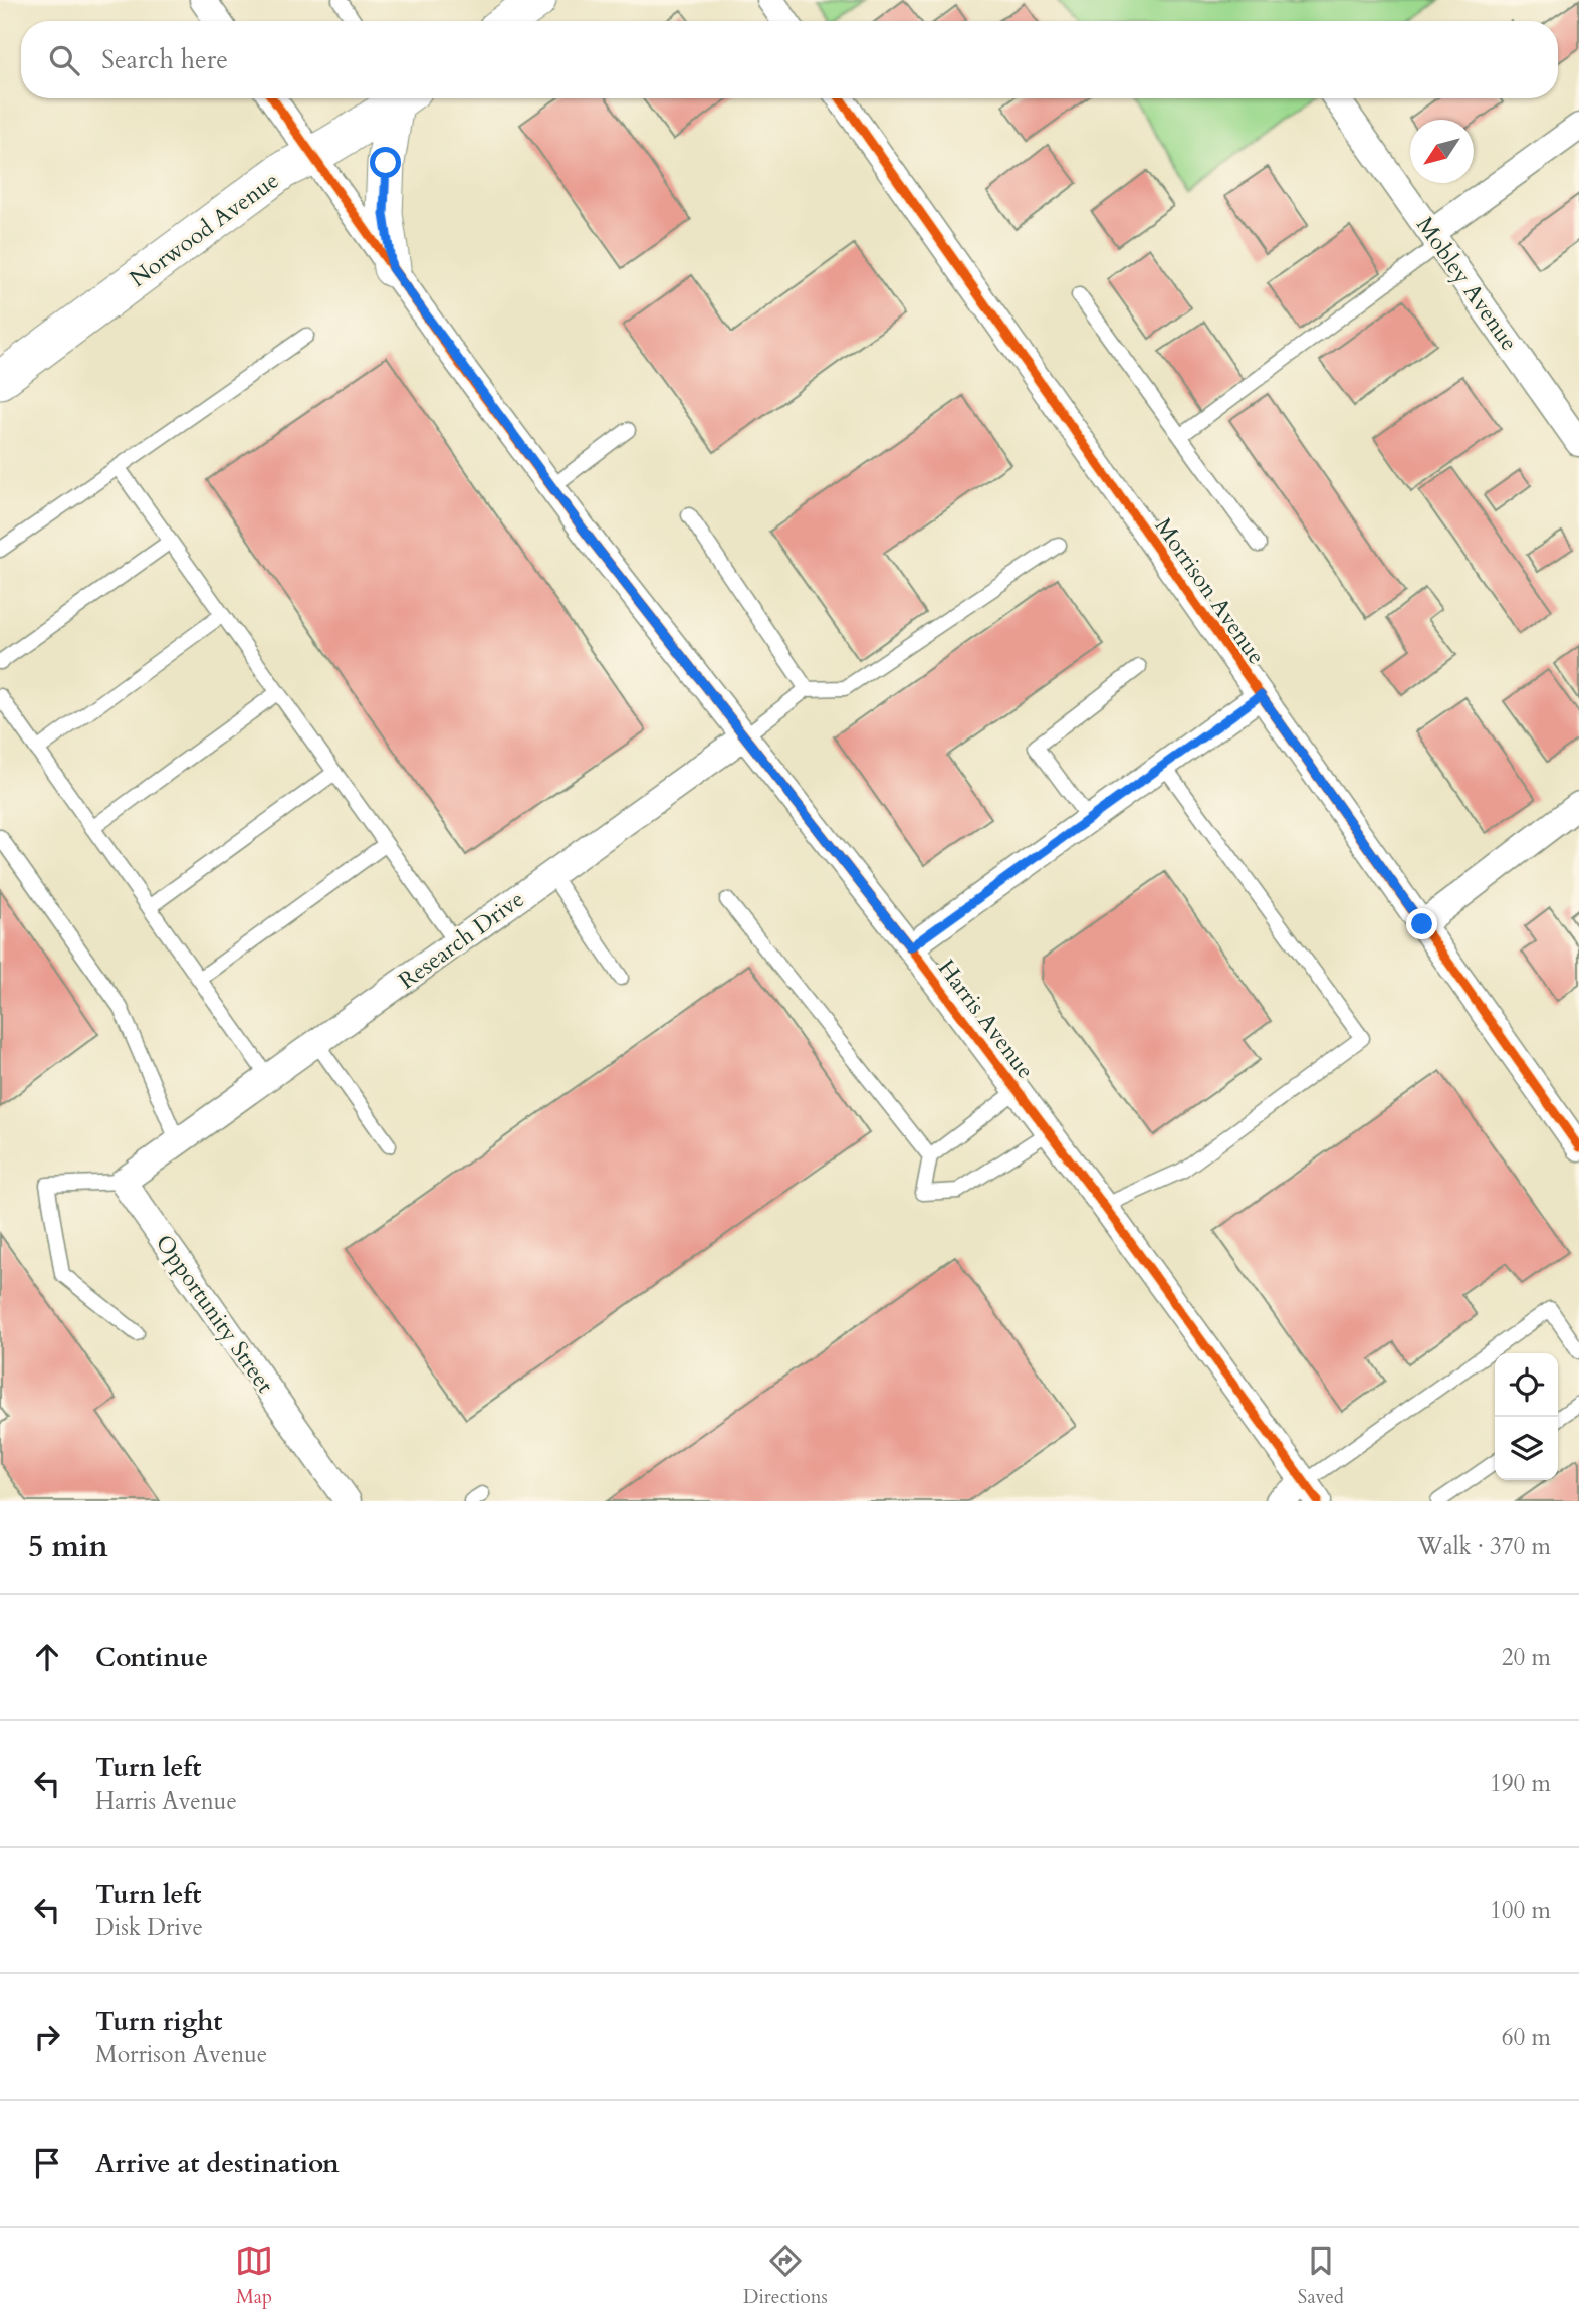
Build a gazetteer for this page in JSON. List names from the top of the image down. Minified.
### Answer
{"streets":{"main road":["Norwood Avenue"],"street":["Mobley Avenue","Morrison Avenue","Research Drive","Harris Avenue","Opportunity Street"]},"crossings":[["Norwood Avenue","Harris Avenue"],["Research Drive","Harris Avenue"]],"north":"bottom left","page":{"search":"Search here","heading":["5 min","Walk · 370 m"],"list":[["Continue","20 m"],["Turn left","Harris Avenue","190 m"],["Turn left","Disk Drive","100 m"],["Turn right","Morrison Avenue","60 m"],"Arrive at destination"],"nav":["Map","Directions","Saved"]}}
